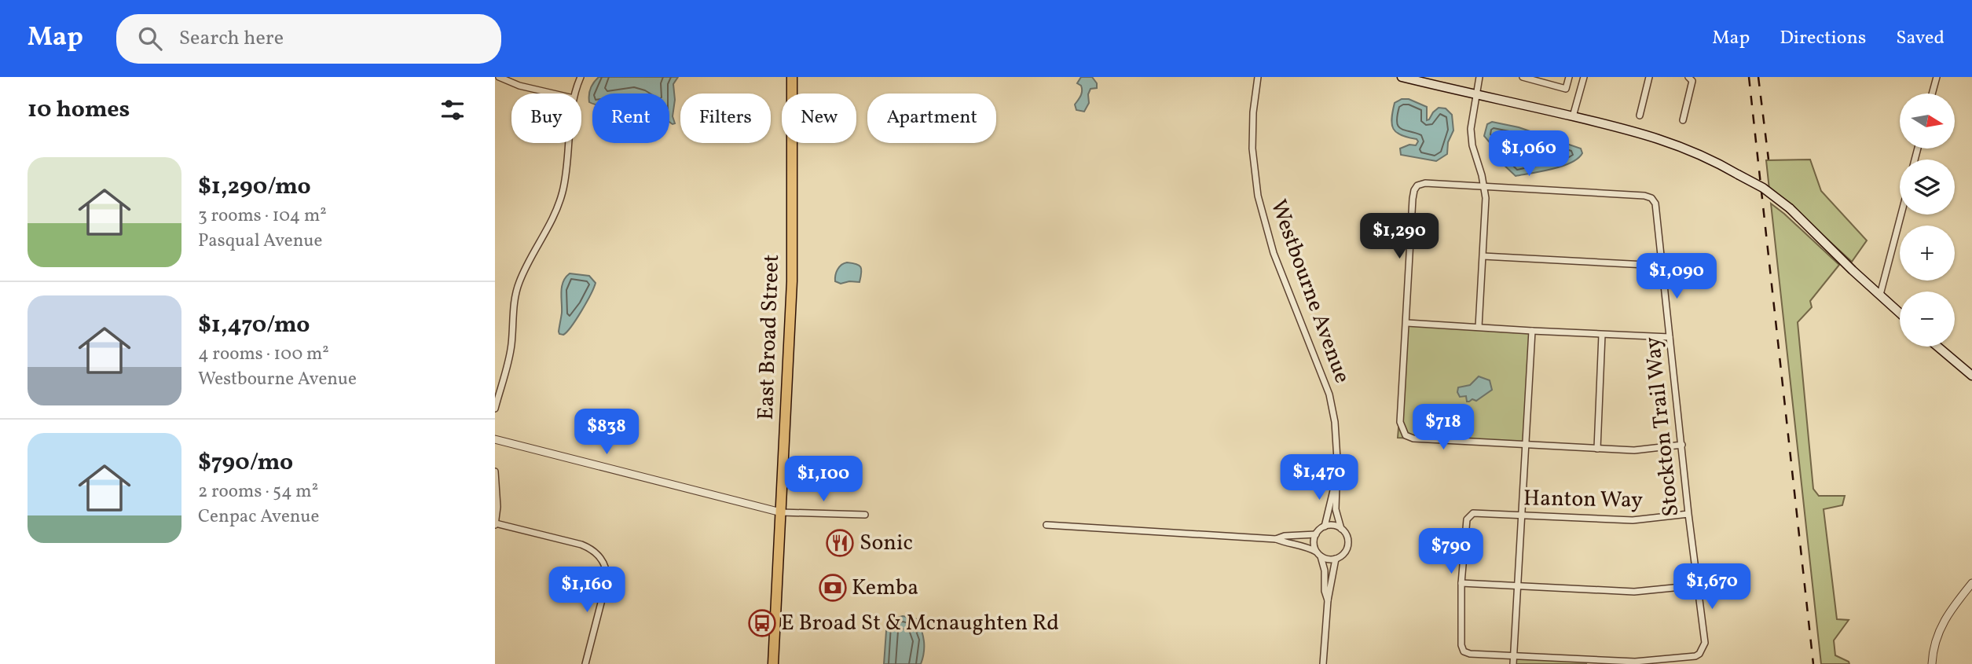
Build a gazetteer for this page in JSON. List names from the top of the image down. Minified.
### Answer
{"streets":{"highway":["East Broad Street"],"street":["Westbourne Avenue","Stockton Trail Way","Hanton Way"]},"crossings":[["Stockton Trail Way","Hanton Way"]],"places":{"restaurant":["Sonic"],"bank":["Kemba"],"bus stop":["E Broad St & Mcnaughten Rd"]},"north":"right","page":{"header":"Map","search":"Search here","nav":["Map","Directions","Saved"],"heading":"10 homes","map_buttons":["+","−"],"chip":["Buy","Rent","Filters","New","Apartment"],"price":["$1,060","$1,290","$1,090","$718","$838","$1,470","$1,100","$790","$1,670","$1,160"],"list":[{"name":"$1,290/mo","note":"3 rooms · 104 m² · Pasqual Avenue"},{"name":"$1,470/mo","note":"4 rooms · 100 m² · Westbourne Avenue"},{"name":"$790/mo","note":"2 rooms · 54 m² · Cenpac Avenue"}]}}
